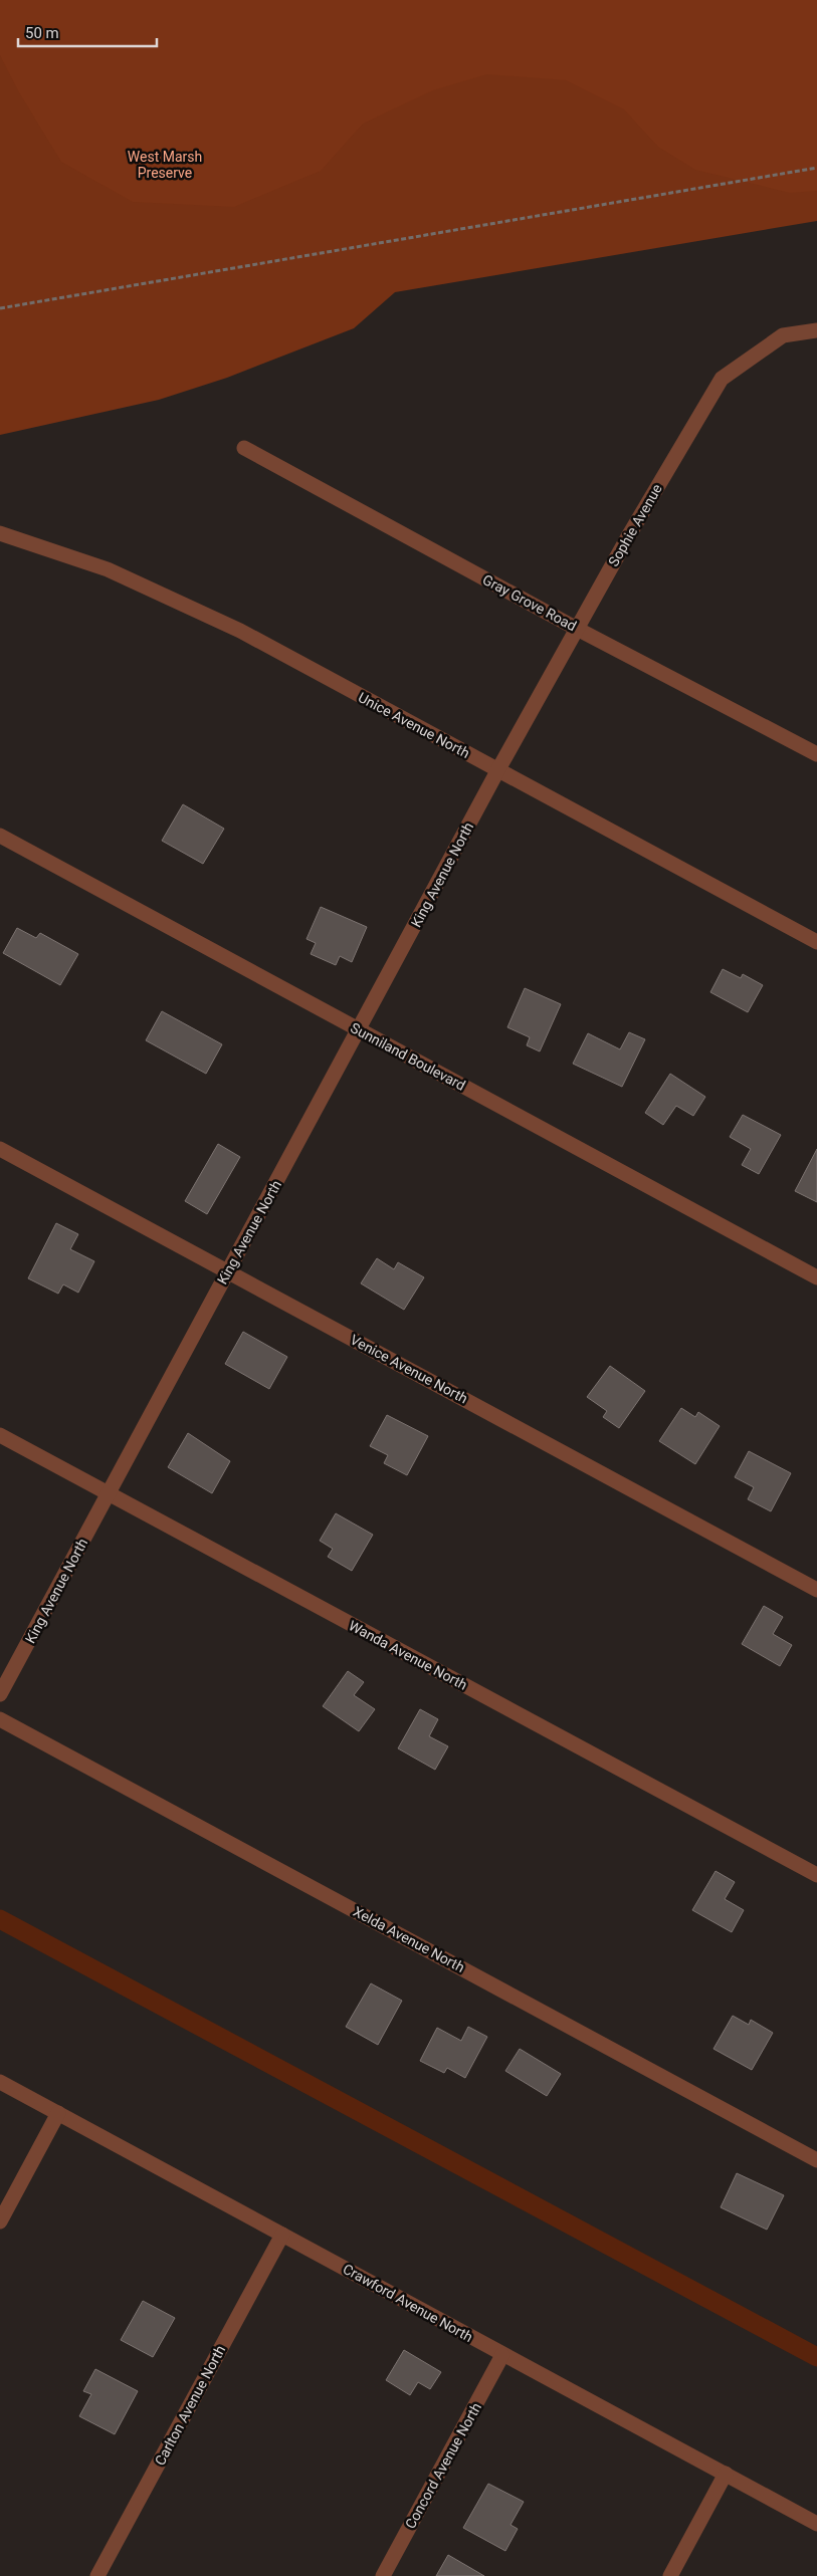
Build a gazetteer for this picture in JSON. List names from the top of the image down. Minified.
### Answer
{"streets":{"street":["Sophie Avenue","Gray Grove Road","Unice Avenue North","King Avenue North","Sunniland Boulevard","Venice Avenue North","Wanda Avenue North","Xelda Avenue North","Crawford Avenue North","Carlton Avenue North","Concord Avenue North"]},"crossings":[["Sophie Avenue","Gray Grove Road"],["Sophie Avenue","Unice Avenue North"],["Sophie Avenue","King Avenue North"],["Unice Avenue North","King Avenue North"],["King Avenue North","Sunniland Boulevard"],["King Avenue North","Venice Avenue North"],["King Avenue North","Wanda Avenue North"],["Crawford Avenue North","Carlton Avenue North"],["Crawford Avenue North","Concord Avenue North"]],"parks":["West Marsh Preserve"],"scale_bar":"50 m"}
